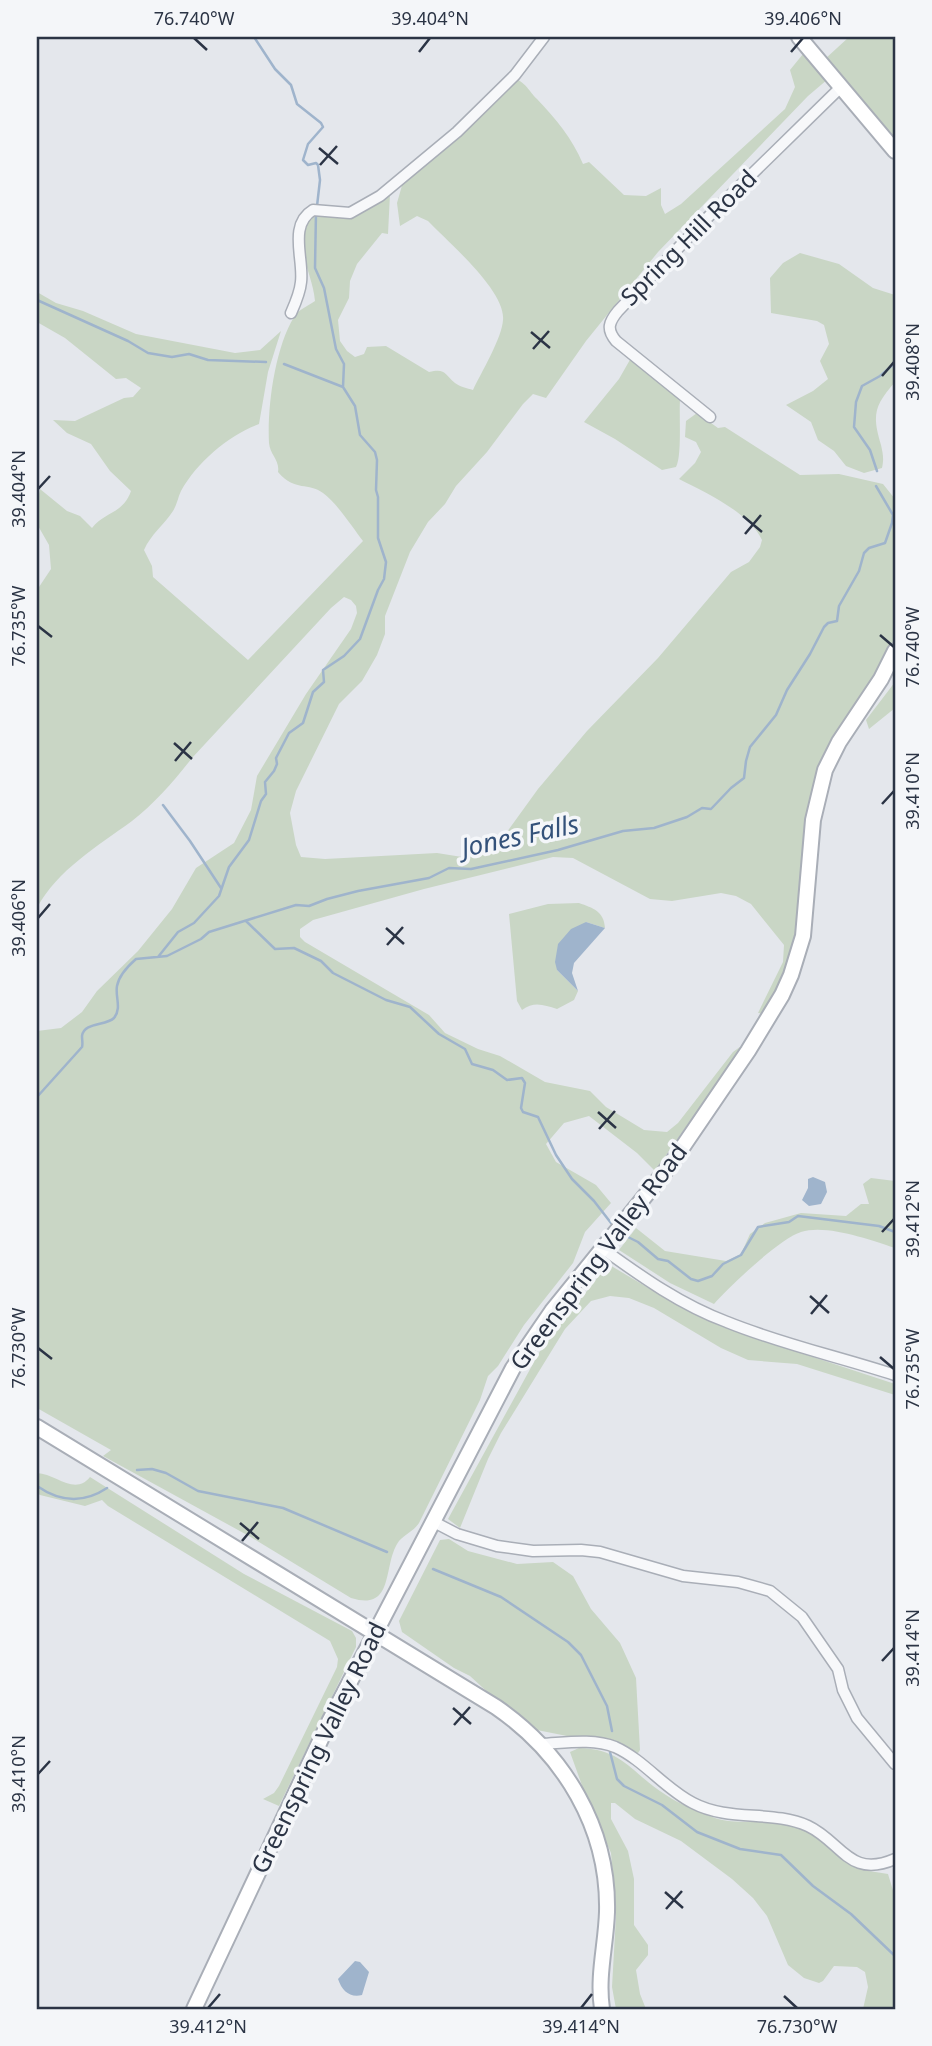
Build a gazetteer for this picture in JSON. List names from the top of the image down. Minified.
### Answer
{"streets":{"main road":["Greenspring Valley Road"],"street":["Spring Hill Road"]},"water":["Jones Falls"],"coordinates":["76.740°W","39.404°N","39.406°N","39.408°N","76.735°W","39.410°N","39.412°N","76.730°W","39.414°N"]}
